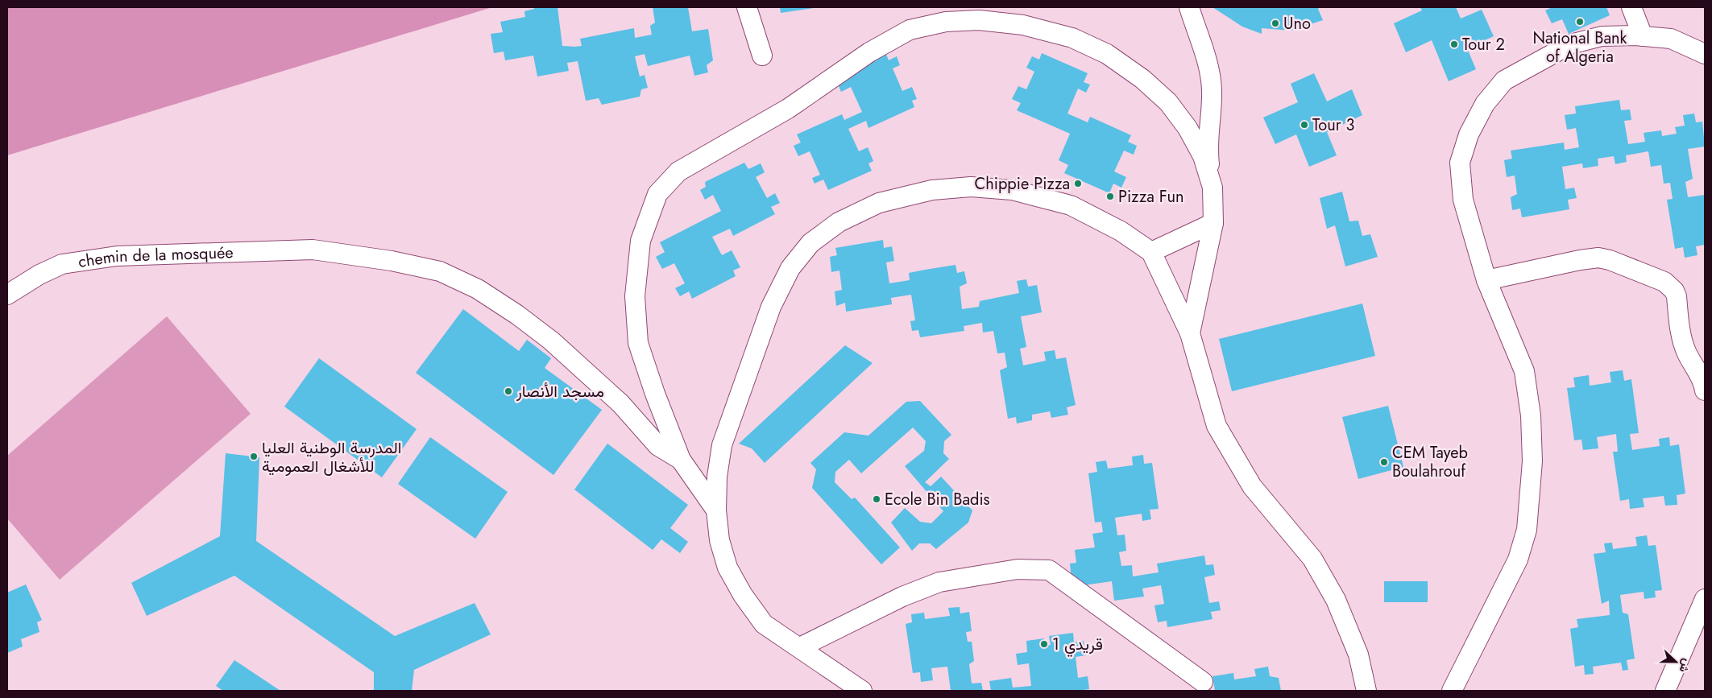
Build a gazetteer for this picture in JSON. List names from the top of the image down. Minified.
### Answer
{"streets":{"street":["chemin de la mosquée"]},"places":["National Bank of Algeria","Uno","Tour 2","Tour 3","Chippie Pizza","Pizza Fun","مسجد الأنصار","المدرسة الوطنية العليا للأشغال العمومية","CEM Tayeb Boulahrouf","Ecole Bin Badis","قريدي 1"],"north":"right"}
